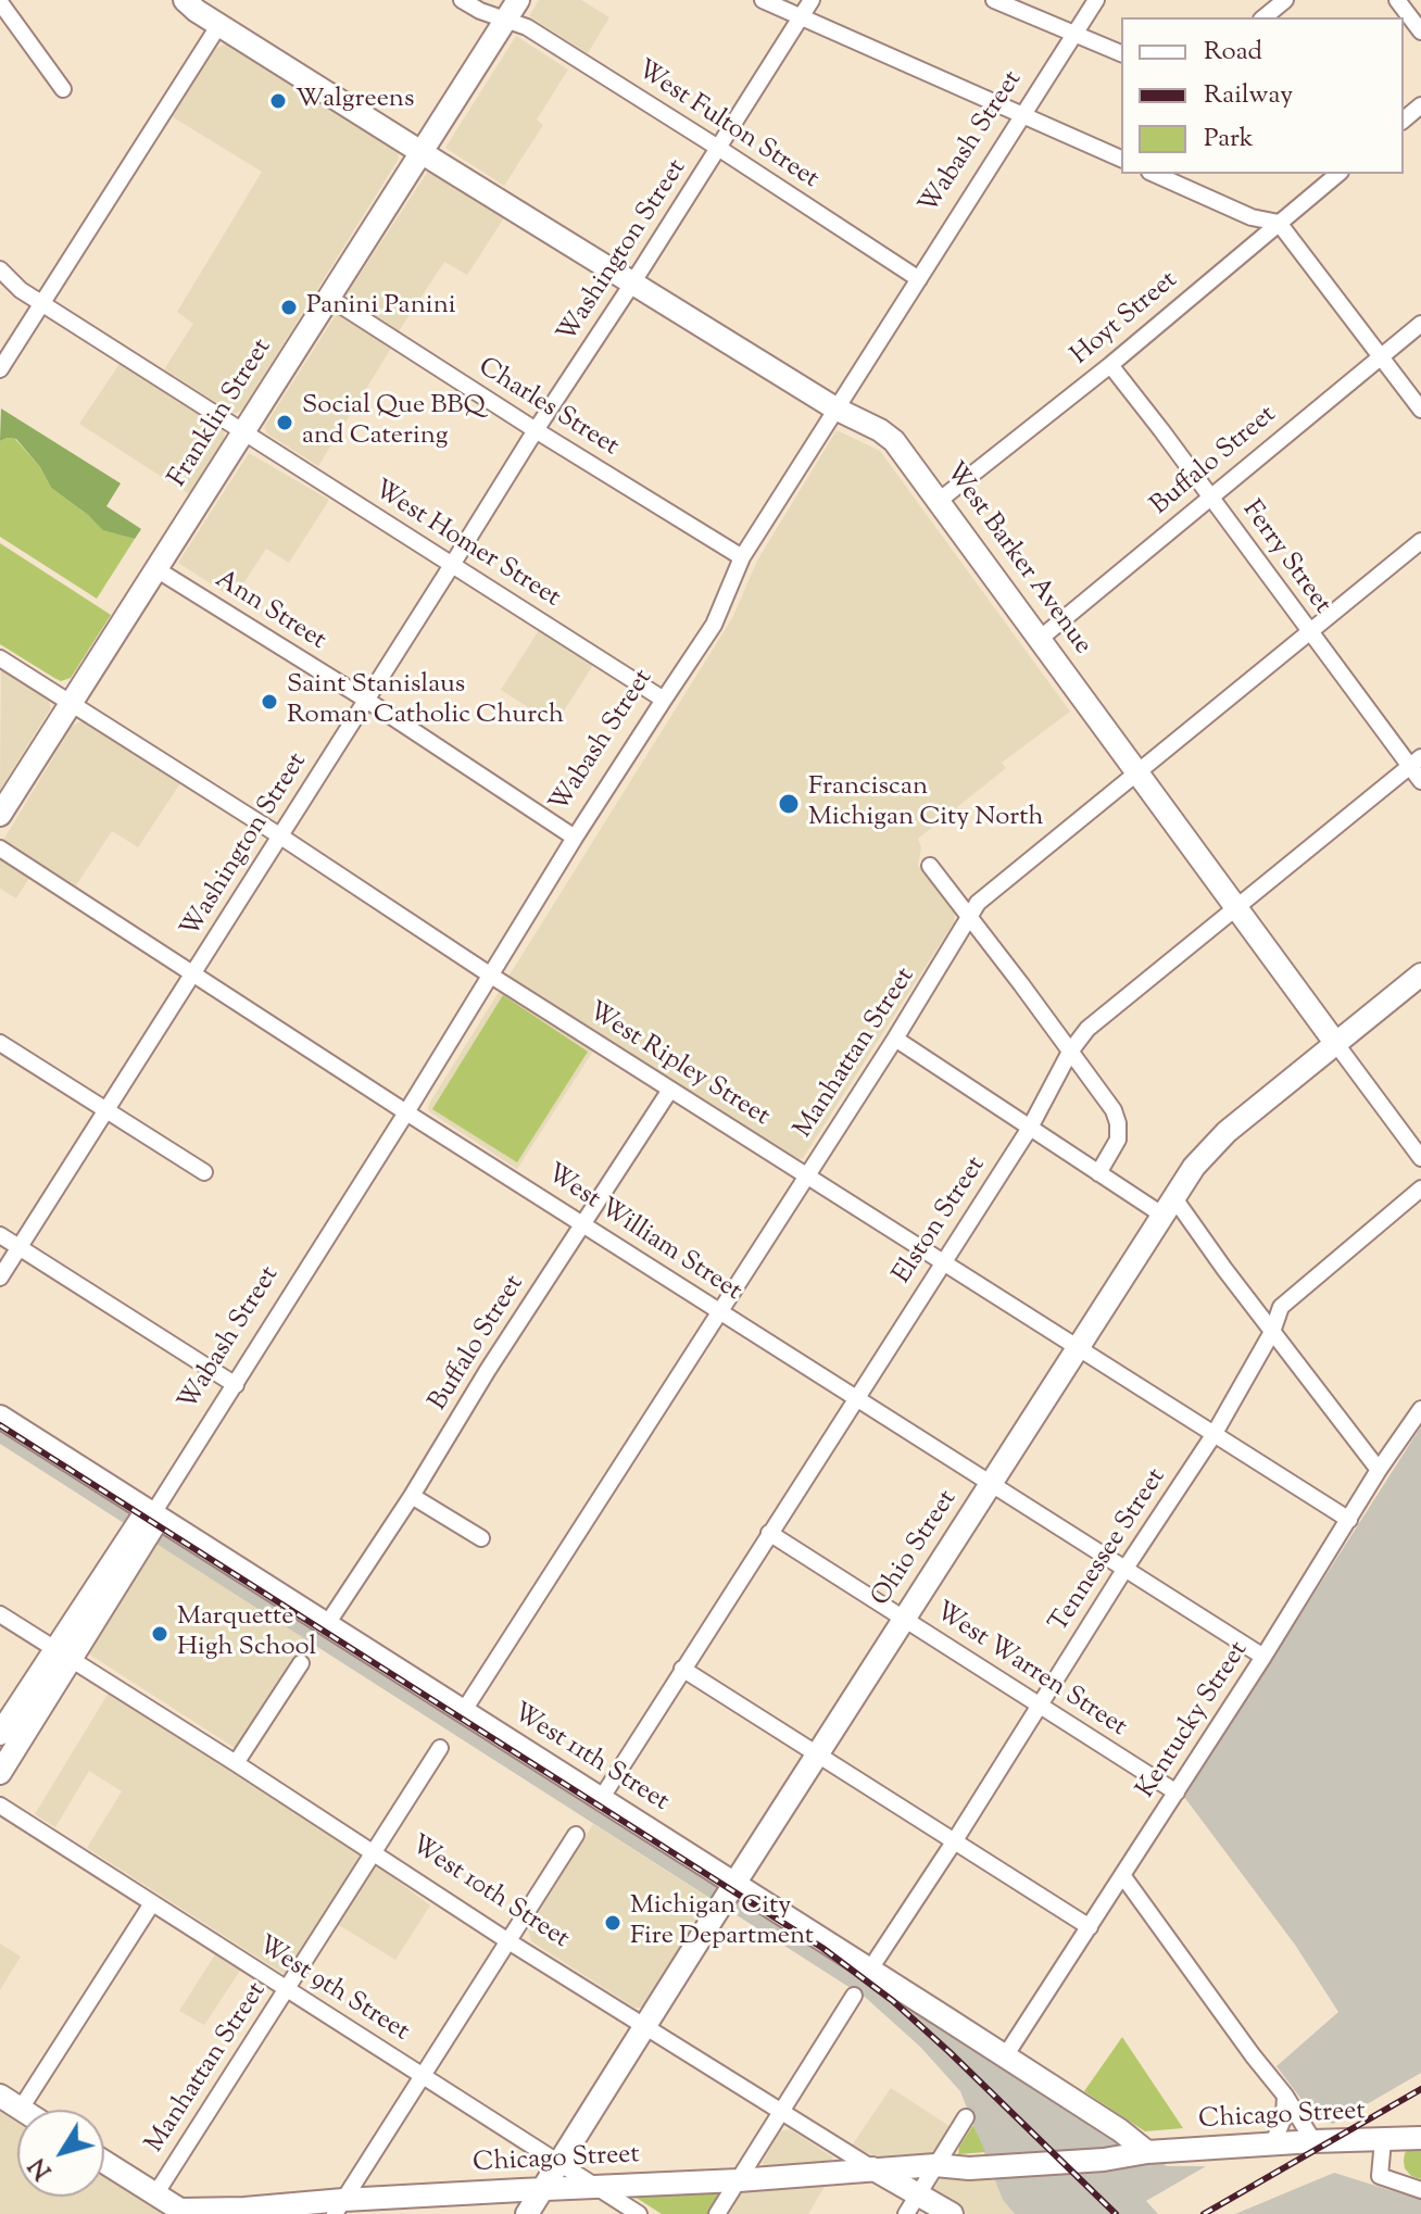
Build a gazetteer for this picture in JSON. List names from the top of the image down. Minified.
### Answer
{"streets":{"street":["West Fulton Street","Wabash Street","Washington Street","Hoyt Street","Charles Street","Franklin Street","Buffalo Street","West Homer Street","Ferry Street","West Barker Avenue","Ann Street","Manhattan Street","West Ripley Street","Elston Street","West William Street","Ohio Street","Tennessee Street","West Warren Street","Kentucky Street","West 11th Street","West 10th Street","West 9th Street","Chicago Street"]},"crossings":[["West Fulton Street","Wabash Street"],["West Fulton Street","Washington Street"],["West Fulton Street","Franklin Street"],["Wabash Street","Charles Street"],["Wabash Street","West Homer Street"],["Wabash Street","West Barker Avenue"],["Wabash Street","Ann Street"],["Wabash Street","West Ripley Street"],["Wabash Street","West William Street"],["Wabash Street","West 11th Street"],["Wabash Street","West 10th Street"],["Washington Street","Charles Street"],["Washington Street","West Homer Street"],["Washington Street","West Barker Avenue"],["Washington Street","Ann Street"],["Washington Street","West Ripley Street"],["Washington Street","West William Street"],["Hoyt Street","Ferry Street"],["Hoyt Street","West Barker Avenue"],["Charles Street","Franklin Street"],["Franklin Street","West Homer Street"],["Franklin Street","West Barker Avenue"],["Franklin Street","Ann Street"],["Franklin Street","West Ripley Street"],["Buffalo Street","Ferry Street"],["Buffalo Street","West Barker Avenue"],["Buffalo Street","West Ripley Street"],["Buffalo Street","West William Street"],["Buffalo Street","West 11th Street"],["Ferry Street","Manhattan Street"],["Ferry Street","Elston Street"],["West Barker Avenue","Manhattan Street"],["West Barker Avenue","Elston Street"],["West Barker Avenue","Ohio Street"],["Manhattan Street","West Ripley Street"],["Manhattan Street","West William Street"],["Manhattan Street","West 11th Street"],["Manhattan Street","West 10th Street"],["Manhattan Street","West 9th Street"],["West Ripley Street","Elston Street"],["West Ripley Street","Ohio Street"],["West Ripley Street","Tennessee Street"],["West Ripley Street","Kentucky Street"],["Elston Street","West William Street"],["Elston Street","West Warren Street"],["Elston Street","West 11th Street"],["West William Street","Ohio Street"],["West William Street","Tennessee Street"],["West William Street","Kentucky Street"],["Ohio Street","West Warren Street"],["Ohio Street","West 11th Street"],["Ohio Street","West 10th Street"],["Ohio Street","West 9th Street"],["Ohio Street","Chicago Street"],["Tennessee Street","West Warren Street"],["Tennessee Street","West 11th Street"],["West Warren Street","Kentucky Street"],["Kentucky Street","West 11th Street"],["West 11th Street","Chicago Street"],["West 10th Street","Chicago Street"],["West 9th Street","Chicago Street"]],"places":["Walgreens","Panini Panini","Social Que BBQ and Catering","Saint Stanislaus Roman Catholic Church","Franciscan Michigan City North","Marquette High School","Michigan City Fire Department"],"legend":["Road","Railway","Park"],"north":"bottom left"}
